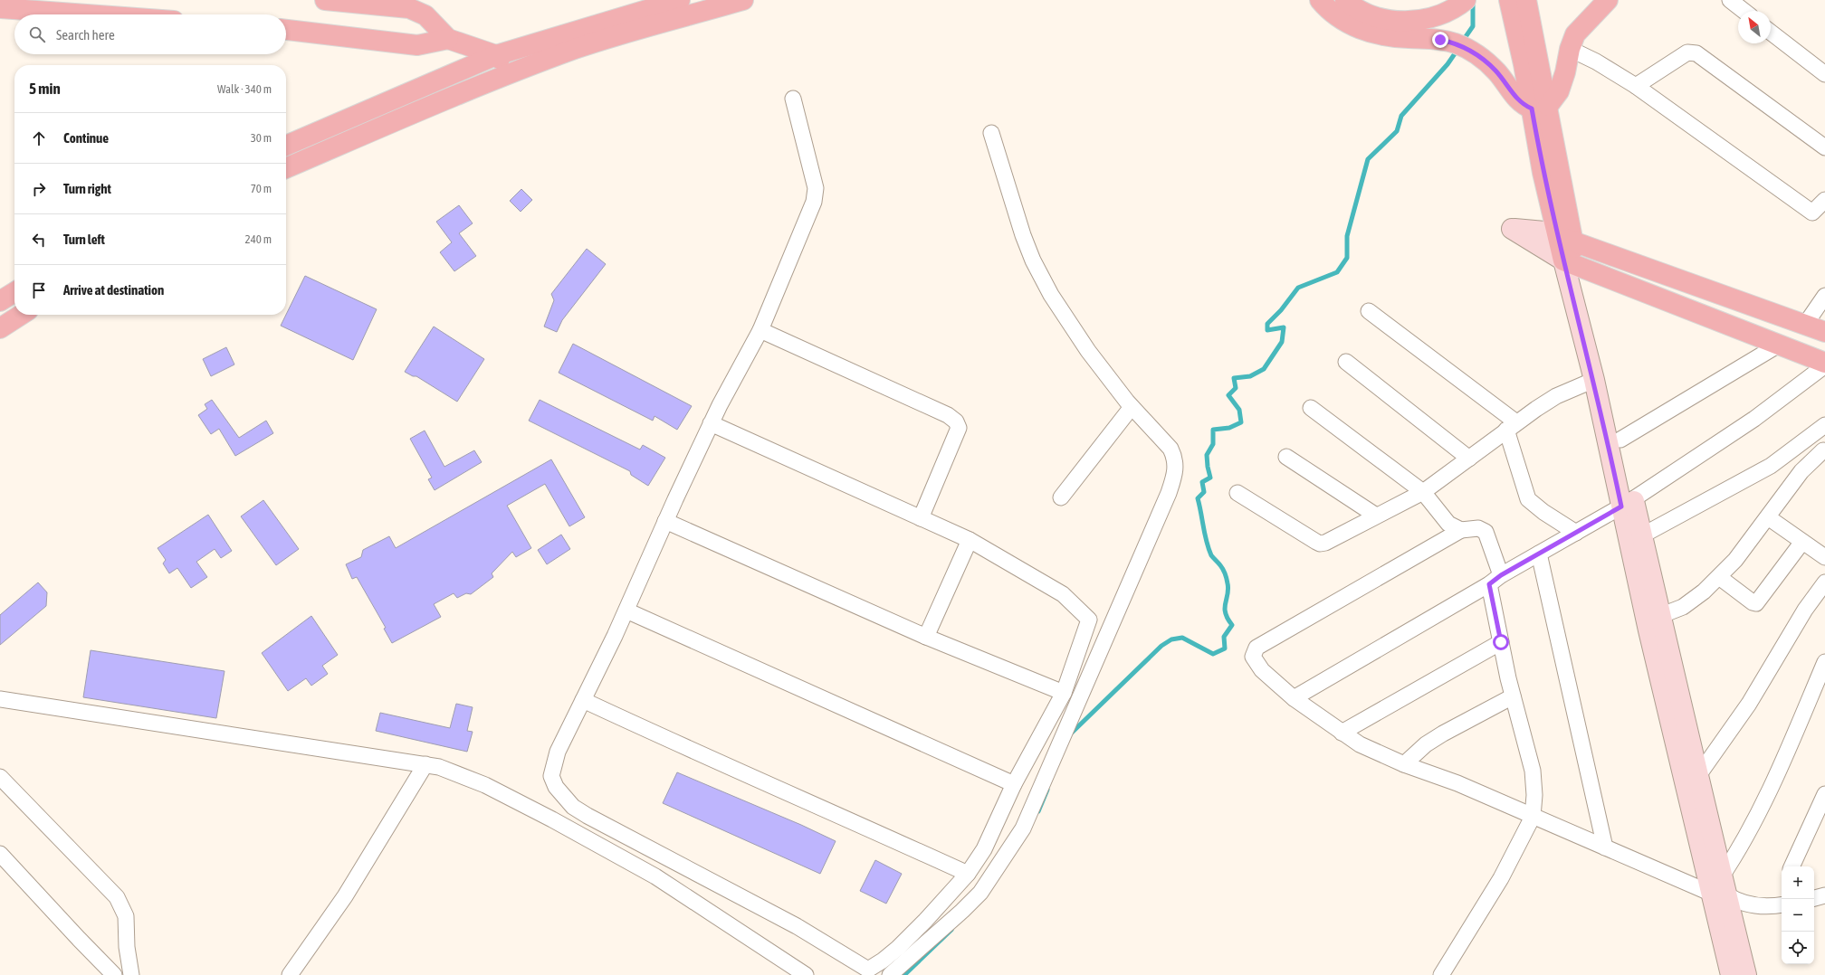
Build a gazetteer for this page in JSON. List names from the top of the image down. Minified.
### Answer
{"north":"top left","page":{"search":"Search here","heading":["5 min","Walk · 340 m"],"list":[["Continue","30 m"],["Turn right","70 m"],["Turn left","240 m"],"Arrive at destination"],"map_buttons":["+","−"]}}
